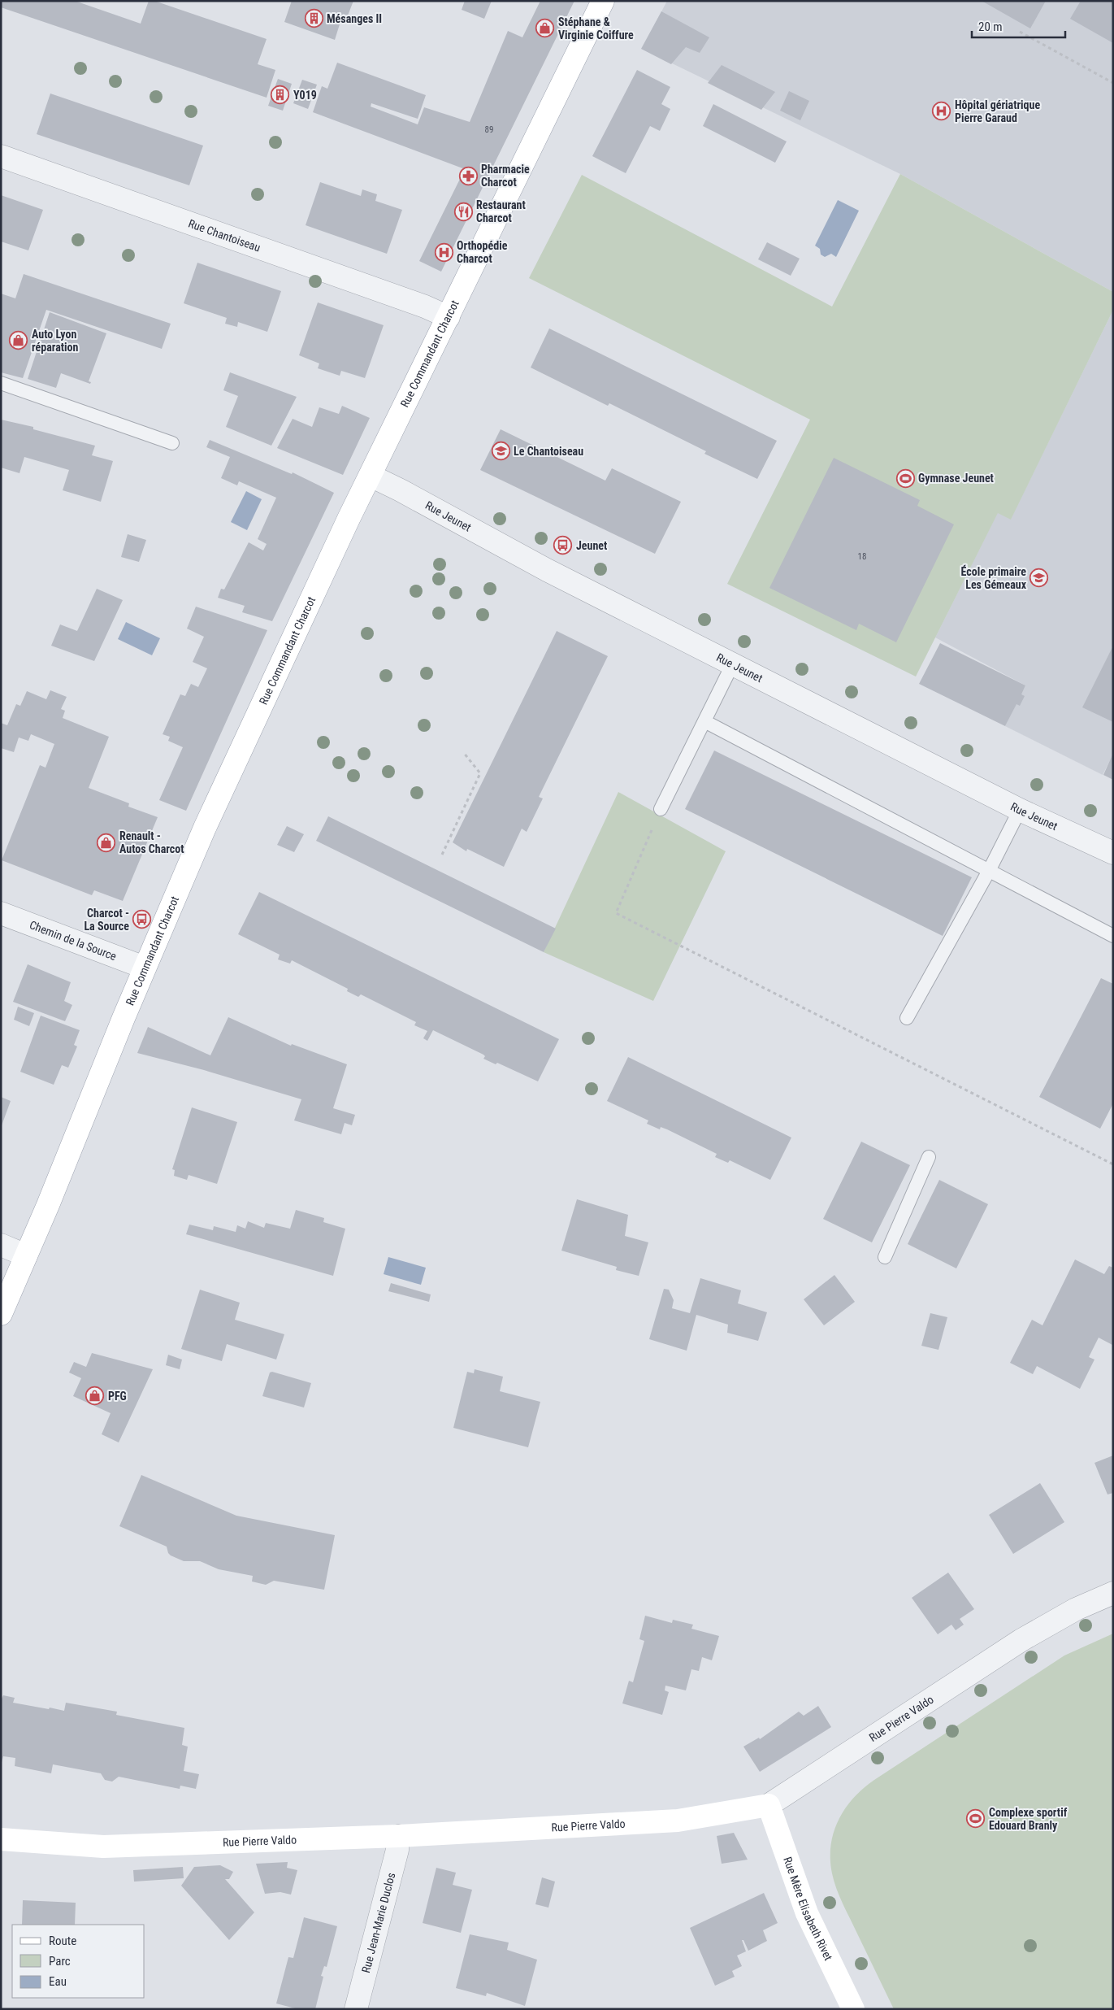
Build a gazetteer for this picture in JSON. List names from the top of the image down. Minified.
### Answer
{"streets":{"main road":["Rue Commandant Charcot","Rue Pierre Valdo","Rue Mère Elisabeth Rivet"],"street":["Rue Chantoiseau","Rue Jeunet","Chemin de la Source","Rue Jean-Marie Duclos"]},"crossings":[["Rue Chantoiseau","Rue Commandant Charcot"],["Rue Commandant Charcot","Rue Jeunet"],["Rue Commandant Charcot","Chemin de la Source"],["Rue Pierre Valdo","Rue Mère Elisabeth Rivet"],["Rue Pierre Valdo","Rue Jean-Marie Duclos"]],"places":{"building":["Mésanges II","Y019"],"shop":["Stéphane & Virginie Coiffure","Auto Lyon réparation","Renault - Autos Charcot","PFG"],"hospital":["Hôpital gériatrique Pierre Garaud","Orthopédie Charcot"],"pharmacy":["Pharmacie Charcot"],"restaurant":["Restaurant Charcot"],"school or university":["Le Chantoiseau","École primaire Les Gémeaux"],"sports":["Gymnase Jeunet","Complexe sportif Edouard Branly"],"bus stop":["Jeunet","Charcot - La Source"]},"house_numbers":["89","18"],"legend":["Route","Parc","Eau"],"scale_bar":"20 m"}
